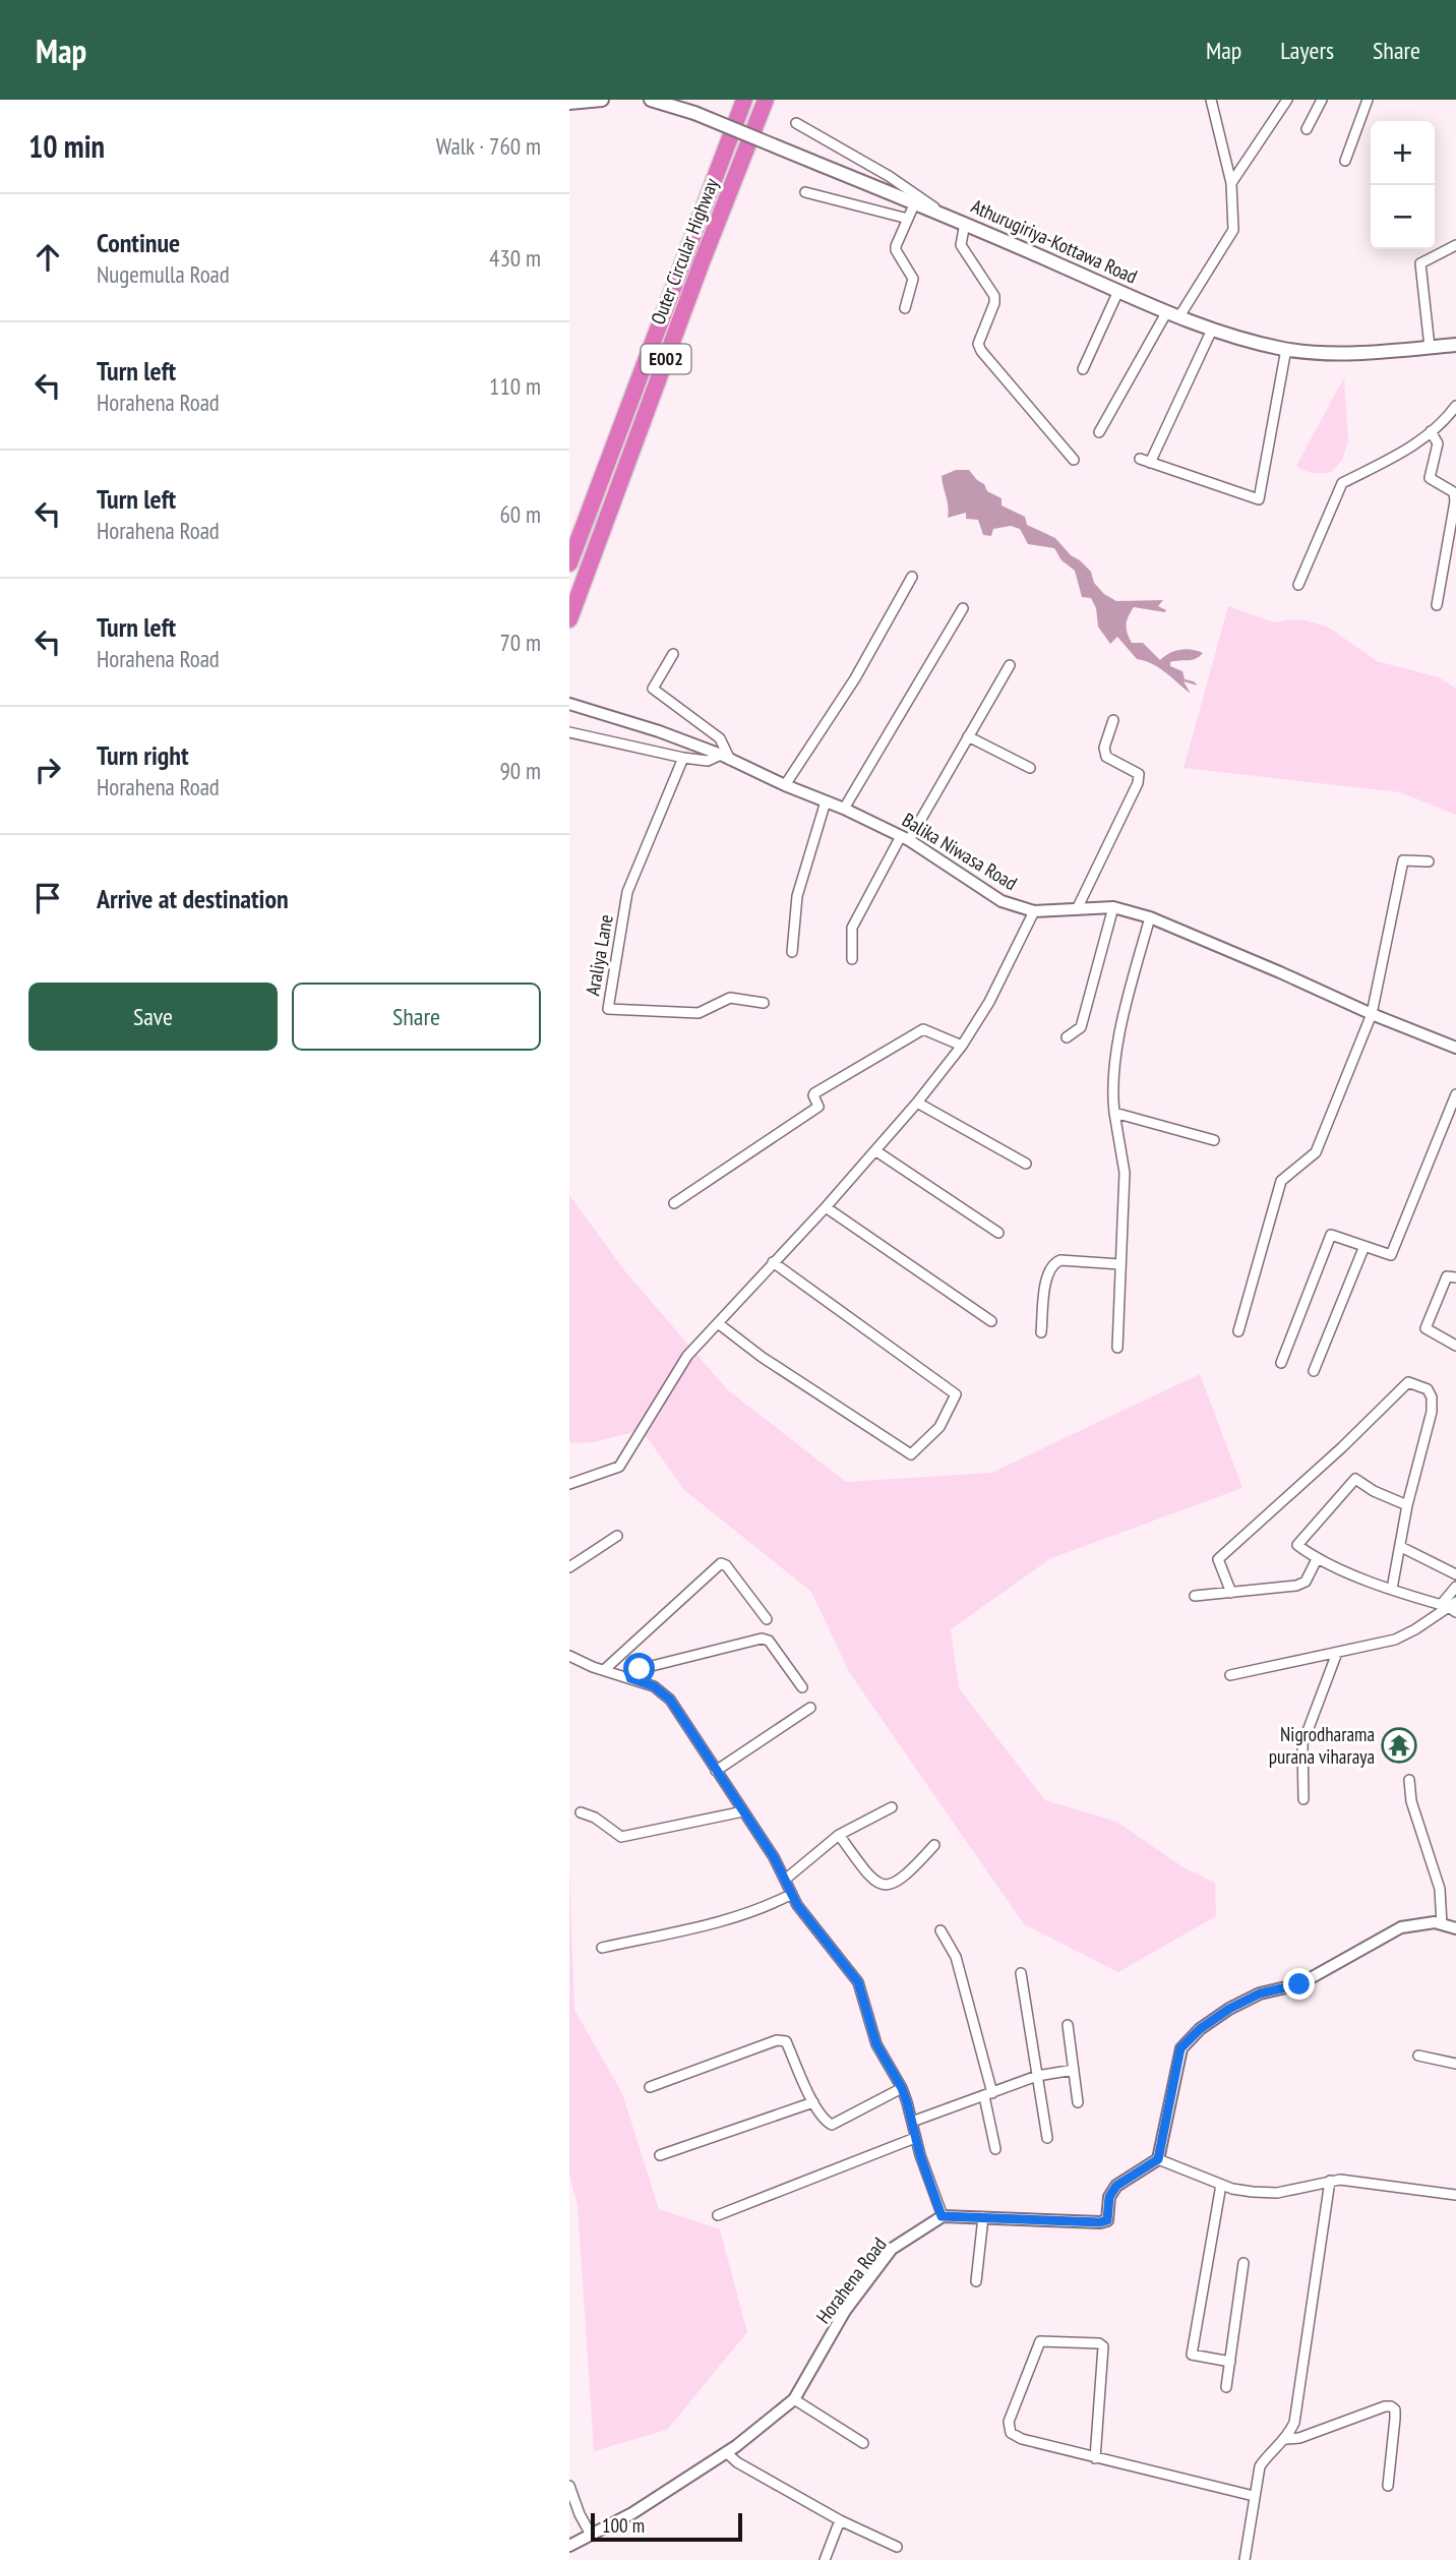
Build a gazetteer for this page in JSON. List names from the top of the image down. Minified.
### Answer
{"streets":{"highway":["Outer Circular Highway","E002"],"main road":["Athurugiriya-Kottawa Road"],"street":["Balika Niwasa Road","Araliya Lane","Horahena Road"]},"places":{"temple":["Nigrodharama purana viharaya"]},"scale_bar":"100 m","page":{"header":"Map","nav":["Map","Layers","Share"],"heading":["10 min","Walk · 760 m"],"map_buttons":["+","−"],"list":[["Continue","Nugemulla Road","430 m"],["Turn left","Horahena Road","110 m"],["Turn left","Horahena Road","60 m"],["Turn left","Horahena Road","70 m"],["Turn right","Horahena Road","90 m"],"Arrive at destination"],"buttons":["Save","Share"],"scale":"100 m"}}
